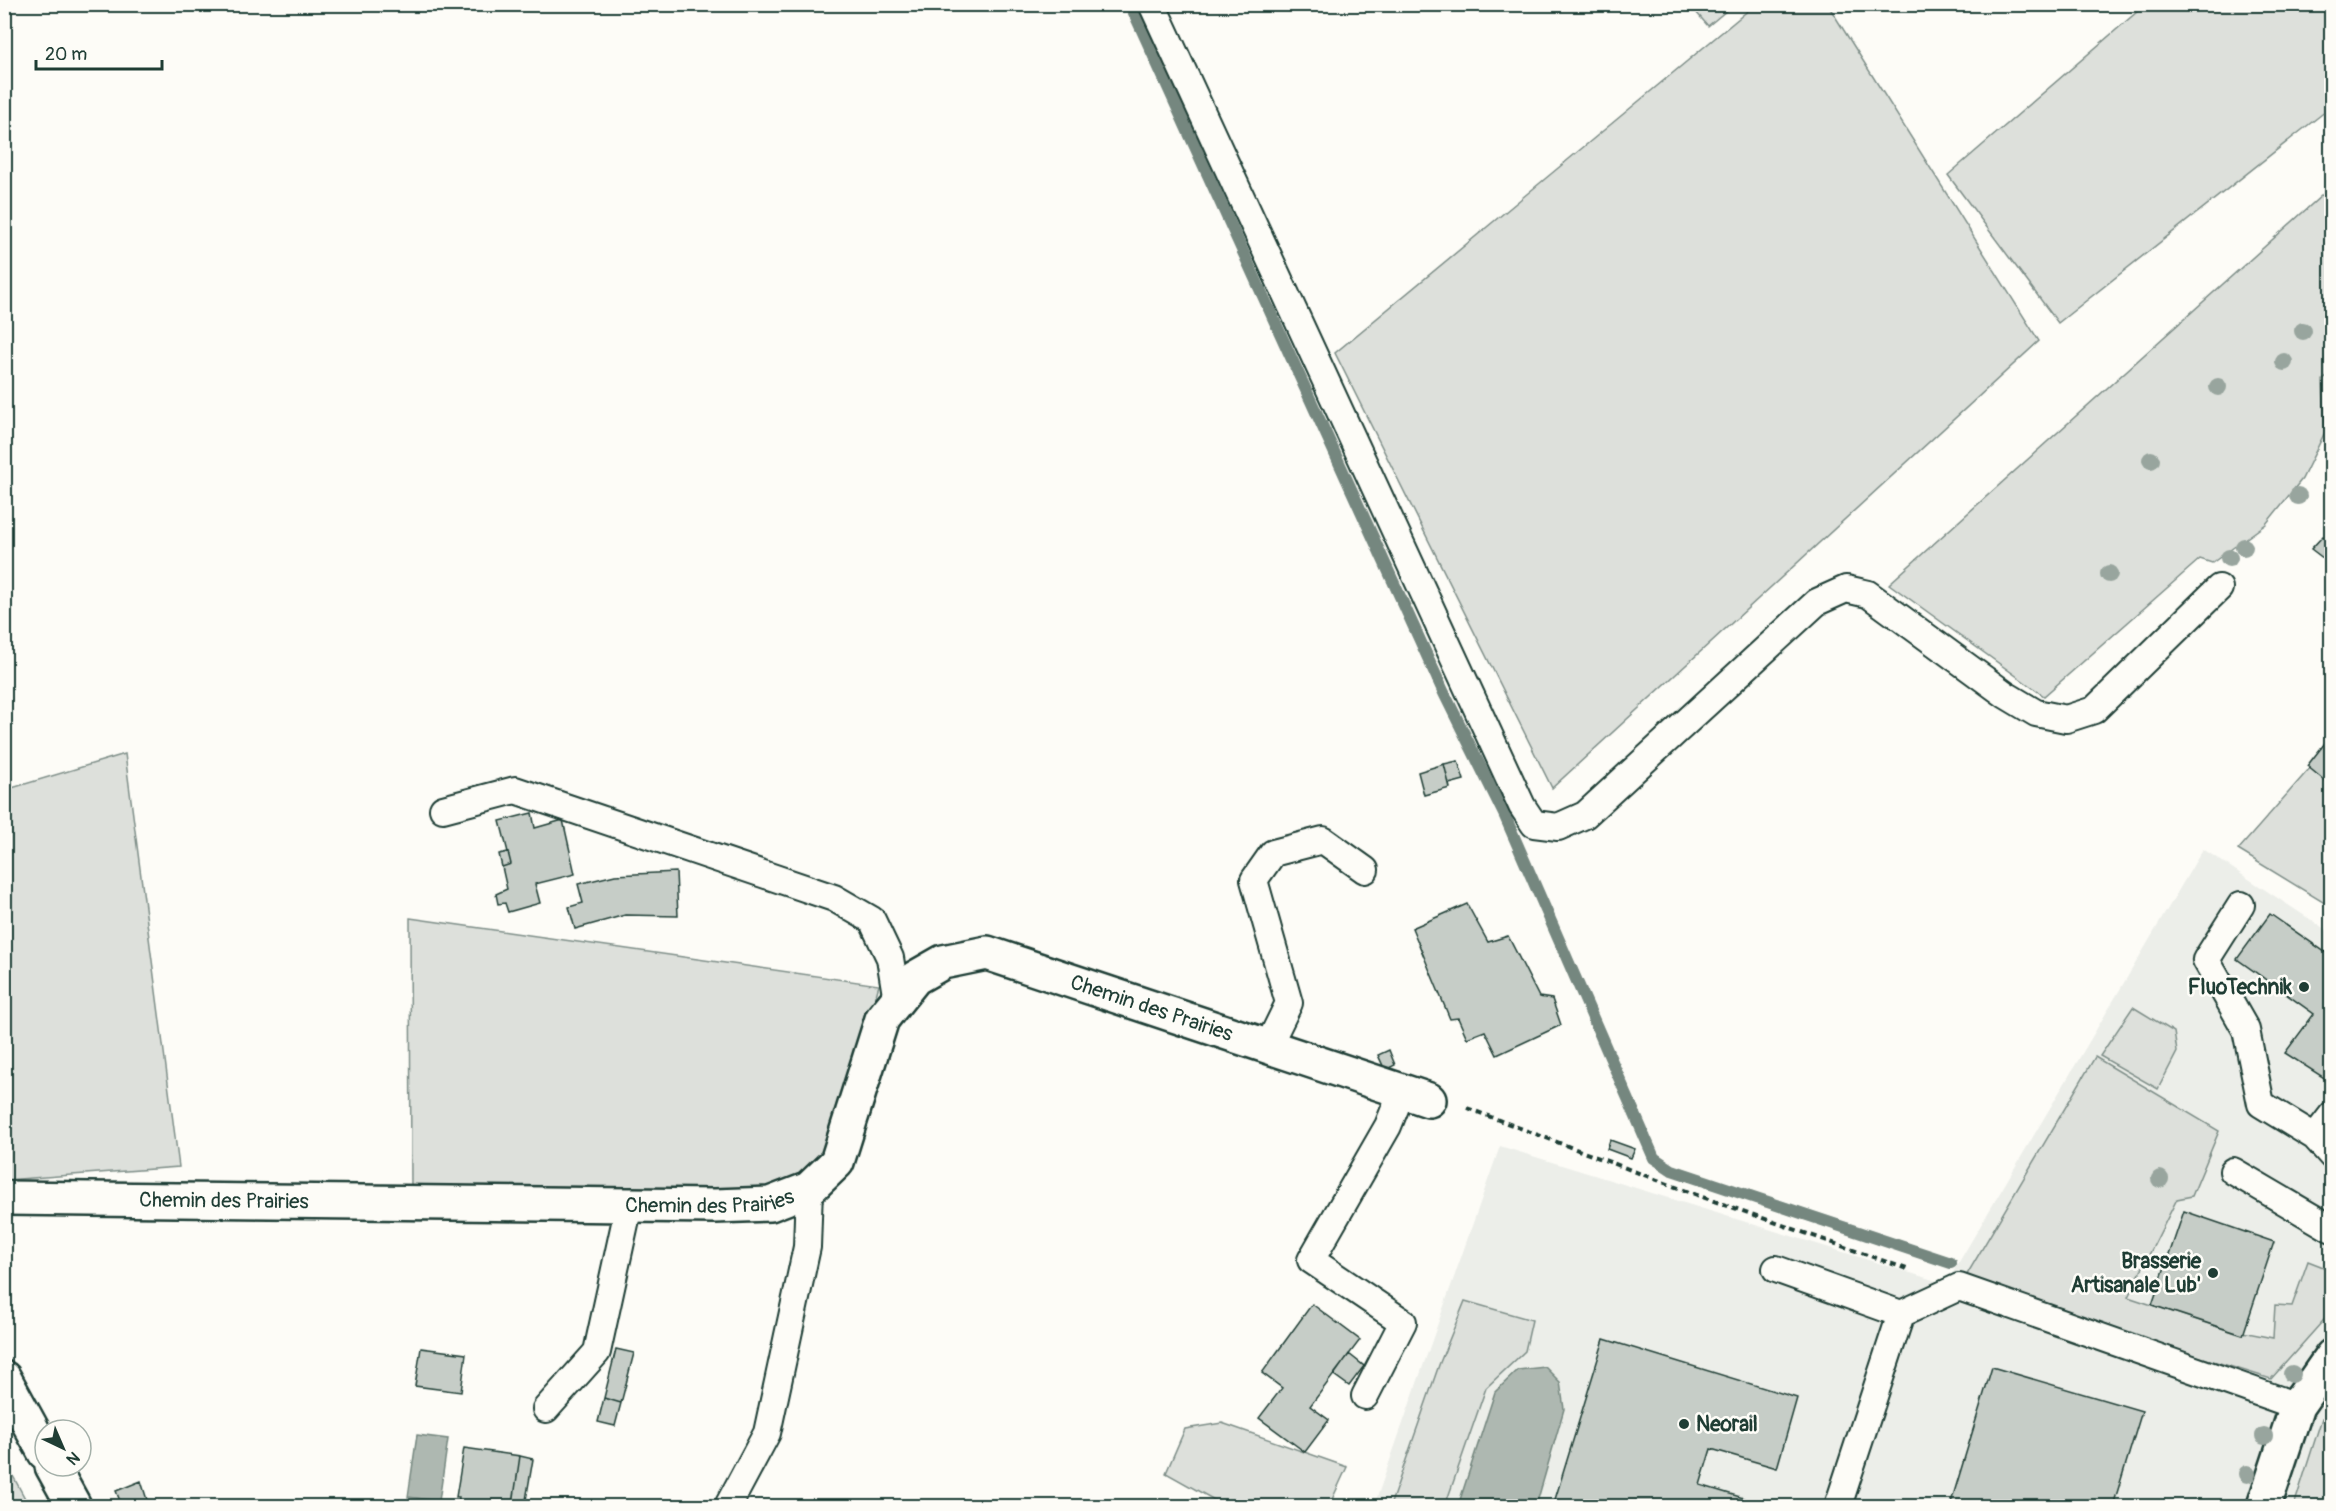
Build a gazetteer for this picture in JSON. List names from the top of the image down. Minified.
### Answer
{"streets":{"street":["Chemin des Prairies"]},"places":["FluoTechnik","Brasserie Artisanale Lub'","Neorail"],"scale_bar":"20 m","north":"bottom right"}
